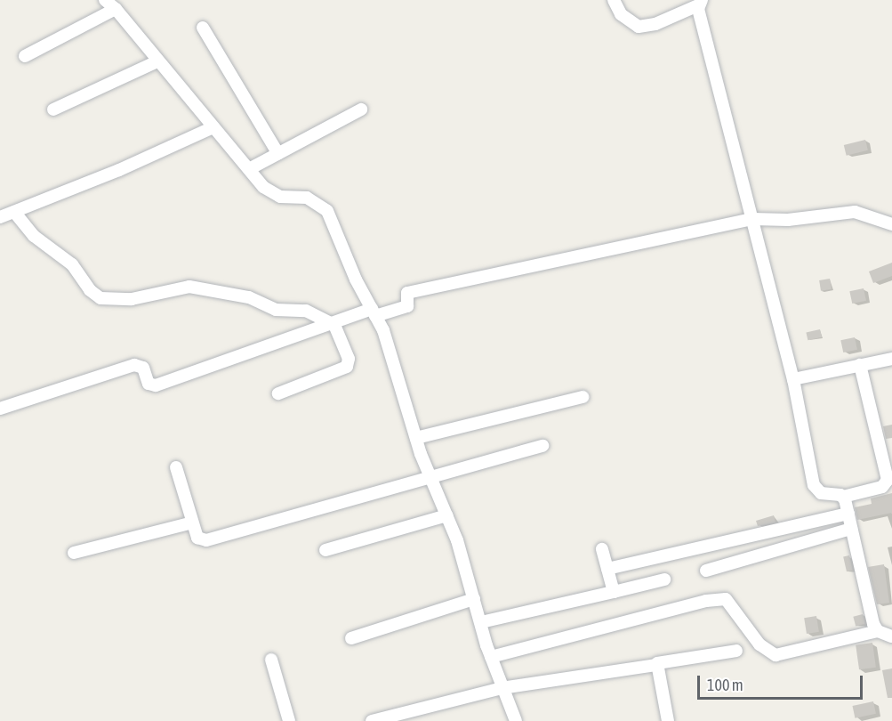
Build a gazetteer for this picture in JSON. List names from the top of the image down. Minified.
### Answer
{"scale_bar":"100 m"}
